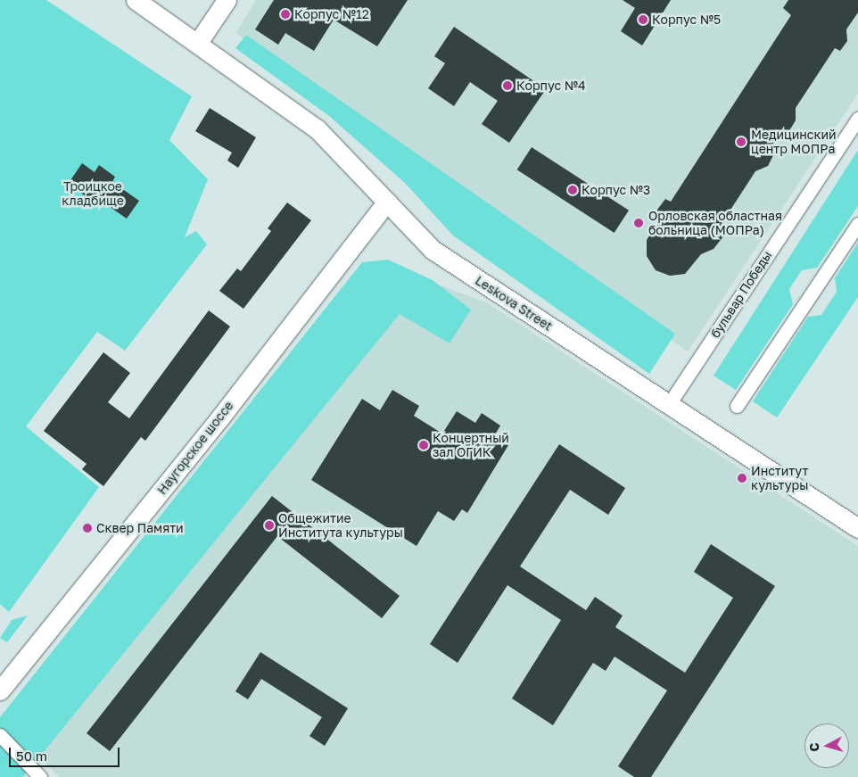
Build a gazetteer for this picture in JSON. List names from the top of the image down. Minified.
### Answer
{"streets":{"main road":["Leskova Street","Наугорское шоссе"],"street":["бульвар Победы"]},"crossings":[["бульвар Победы","Leskova Street"],["Leskova Street","Наугорское шоссе"]],"parks":["Троицкое кладбище"],"places":["Корпус №12","Корпус №5","Корпус №4","Медицинский центр МОПРа","Корпус №3","Орловская областная больница (МОПРа)","Концертный зал ОГИК","Институт культуры","Общежитие Института культуры","Сквер Памяти"],"scale_bar":"50 m","north":"left"}
